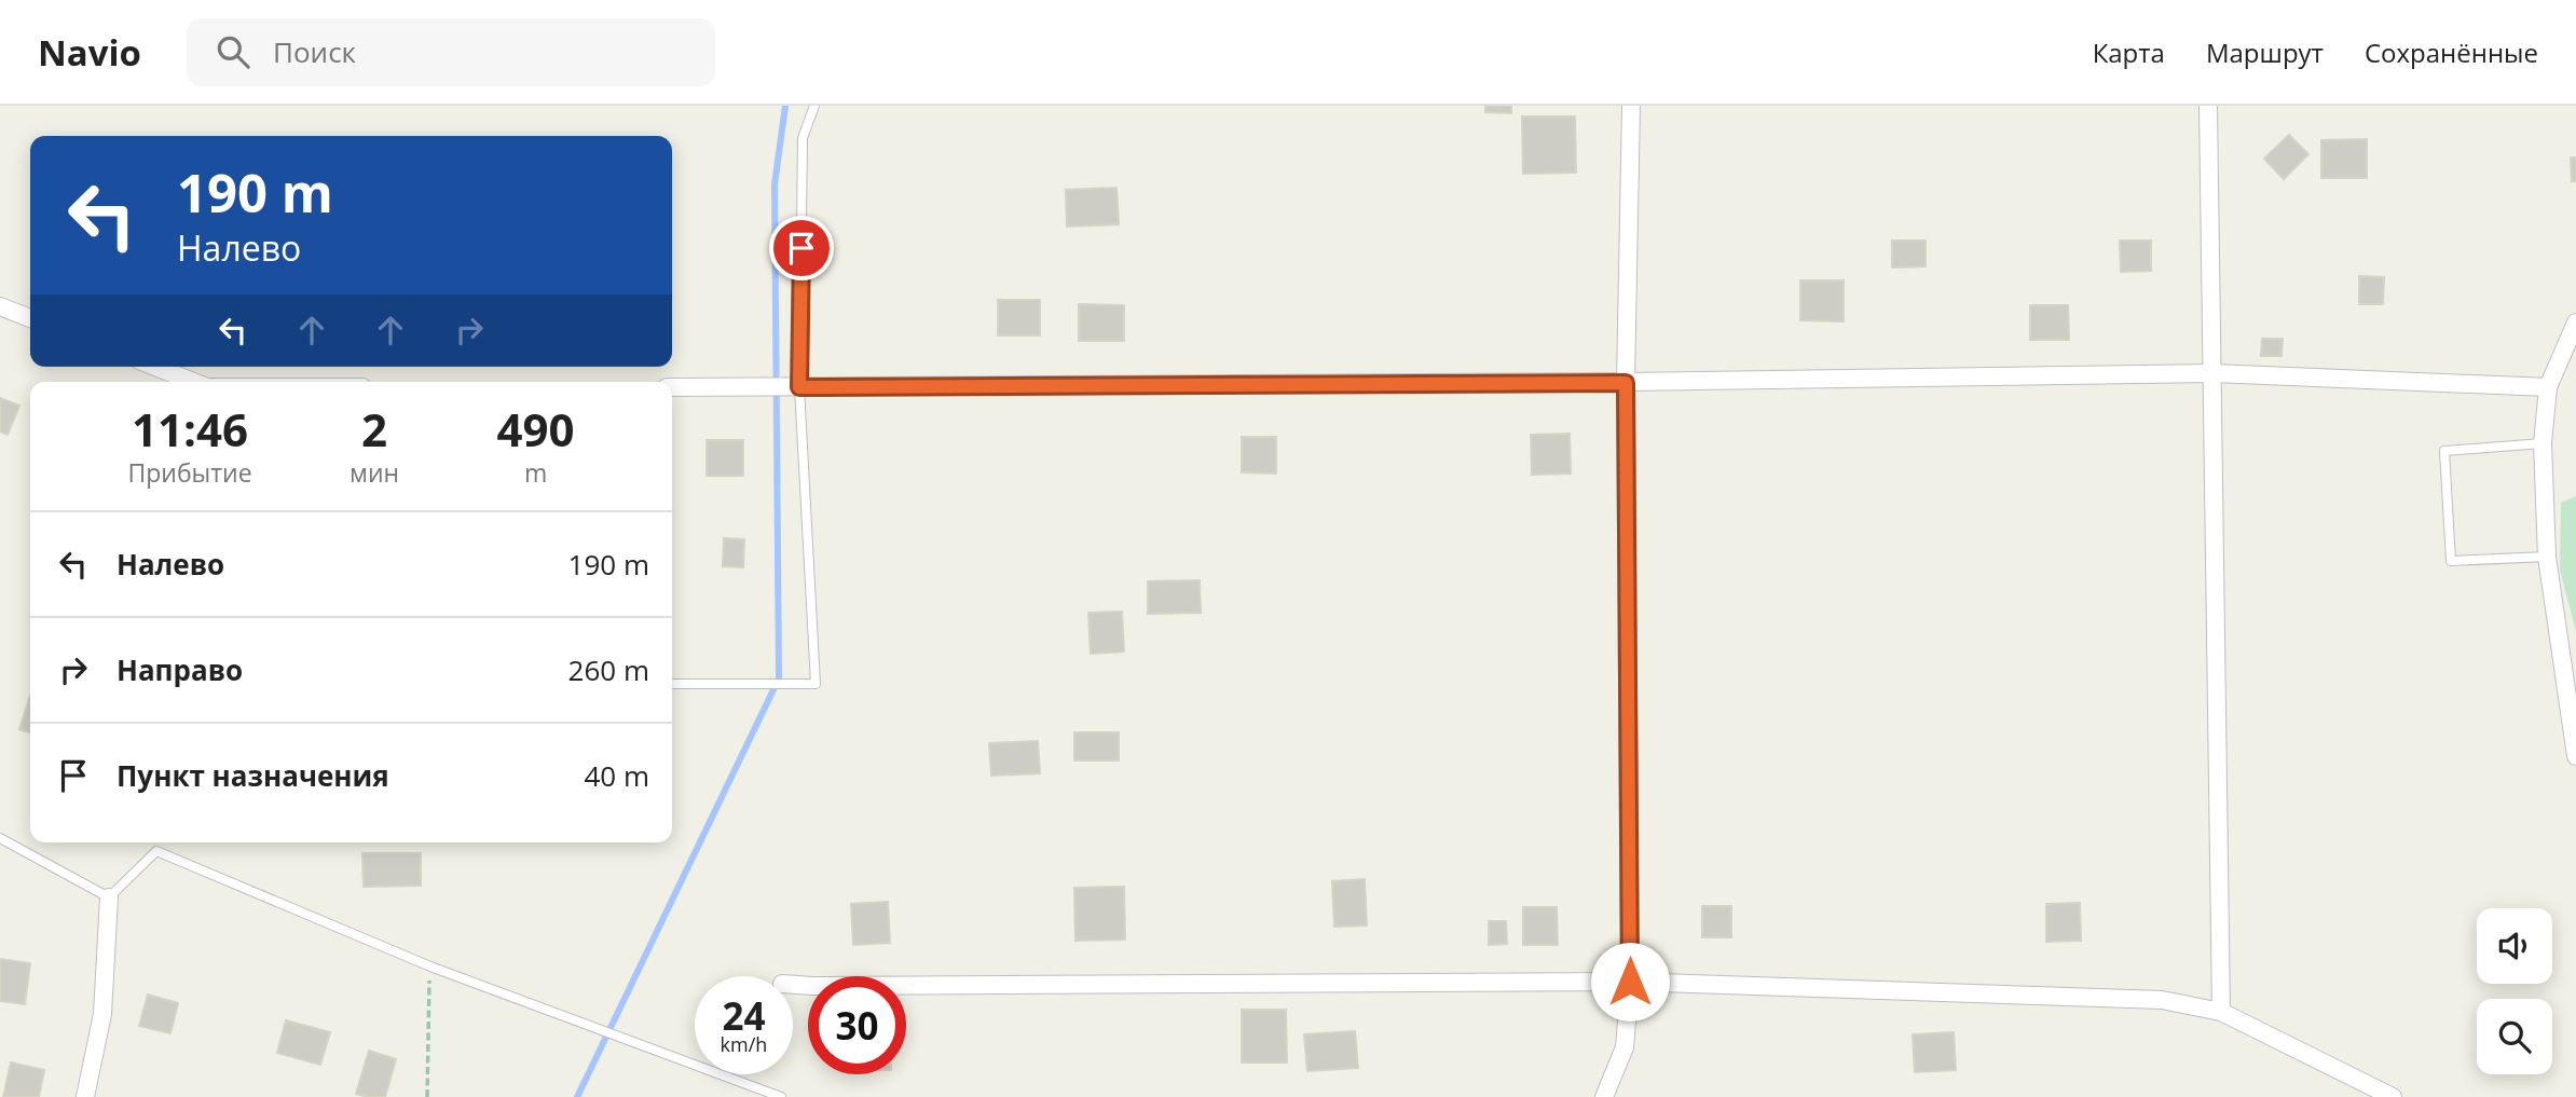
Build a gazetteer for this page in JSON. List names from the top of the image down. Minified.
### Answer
{"page":{"header":"Navio","search":"Поиск","nav":["Карта","Маршрут","Сохранённые"],"turn":["190 m","Налево"],"eta":["11:46","Прибытие","2","мин","490","m"],"list":[{"name":"Налево","value":"190 m"},{"name":"Направо","value":"260 m"},{"name":"Пункт назначения","value":"40 m"}],"speed":"24 km/h","limit":"30"}}
